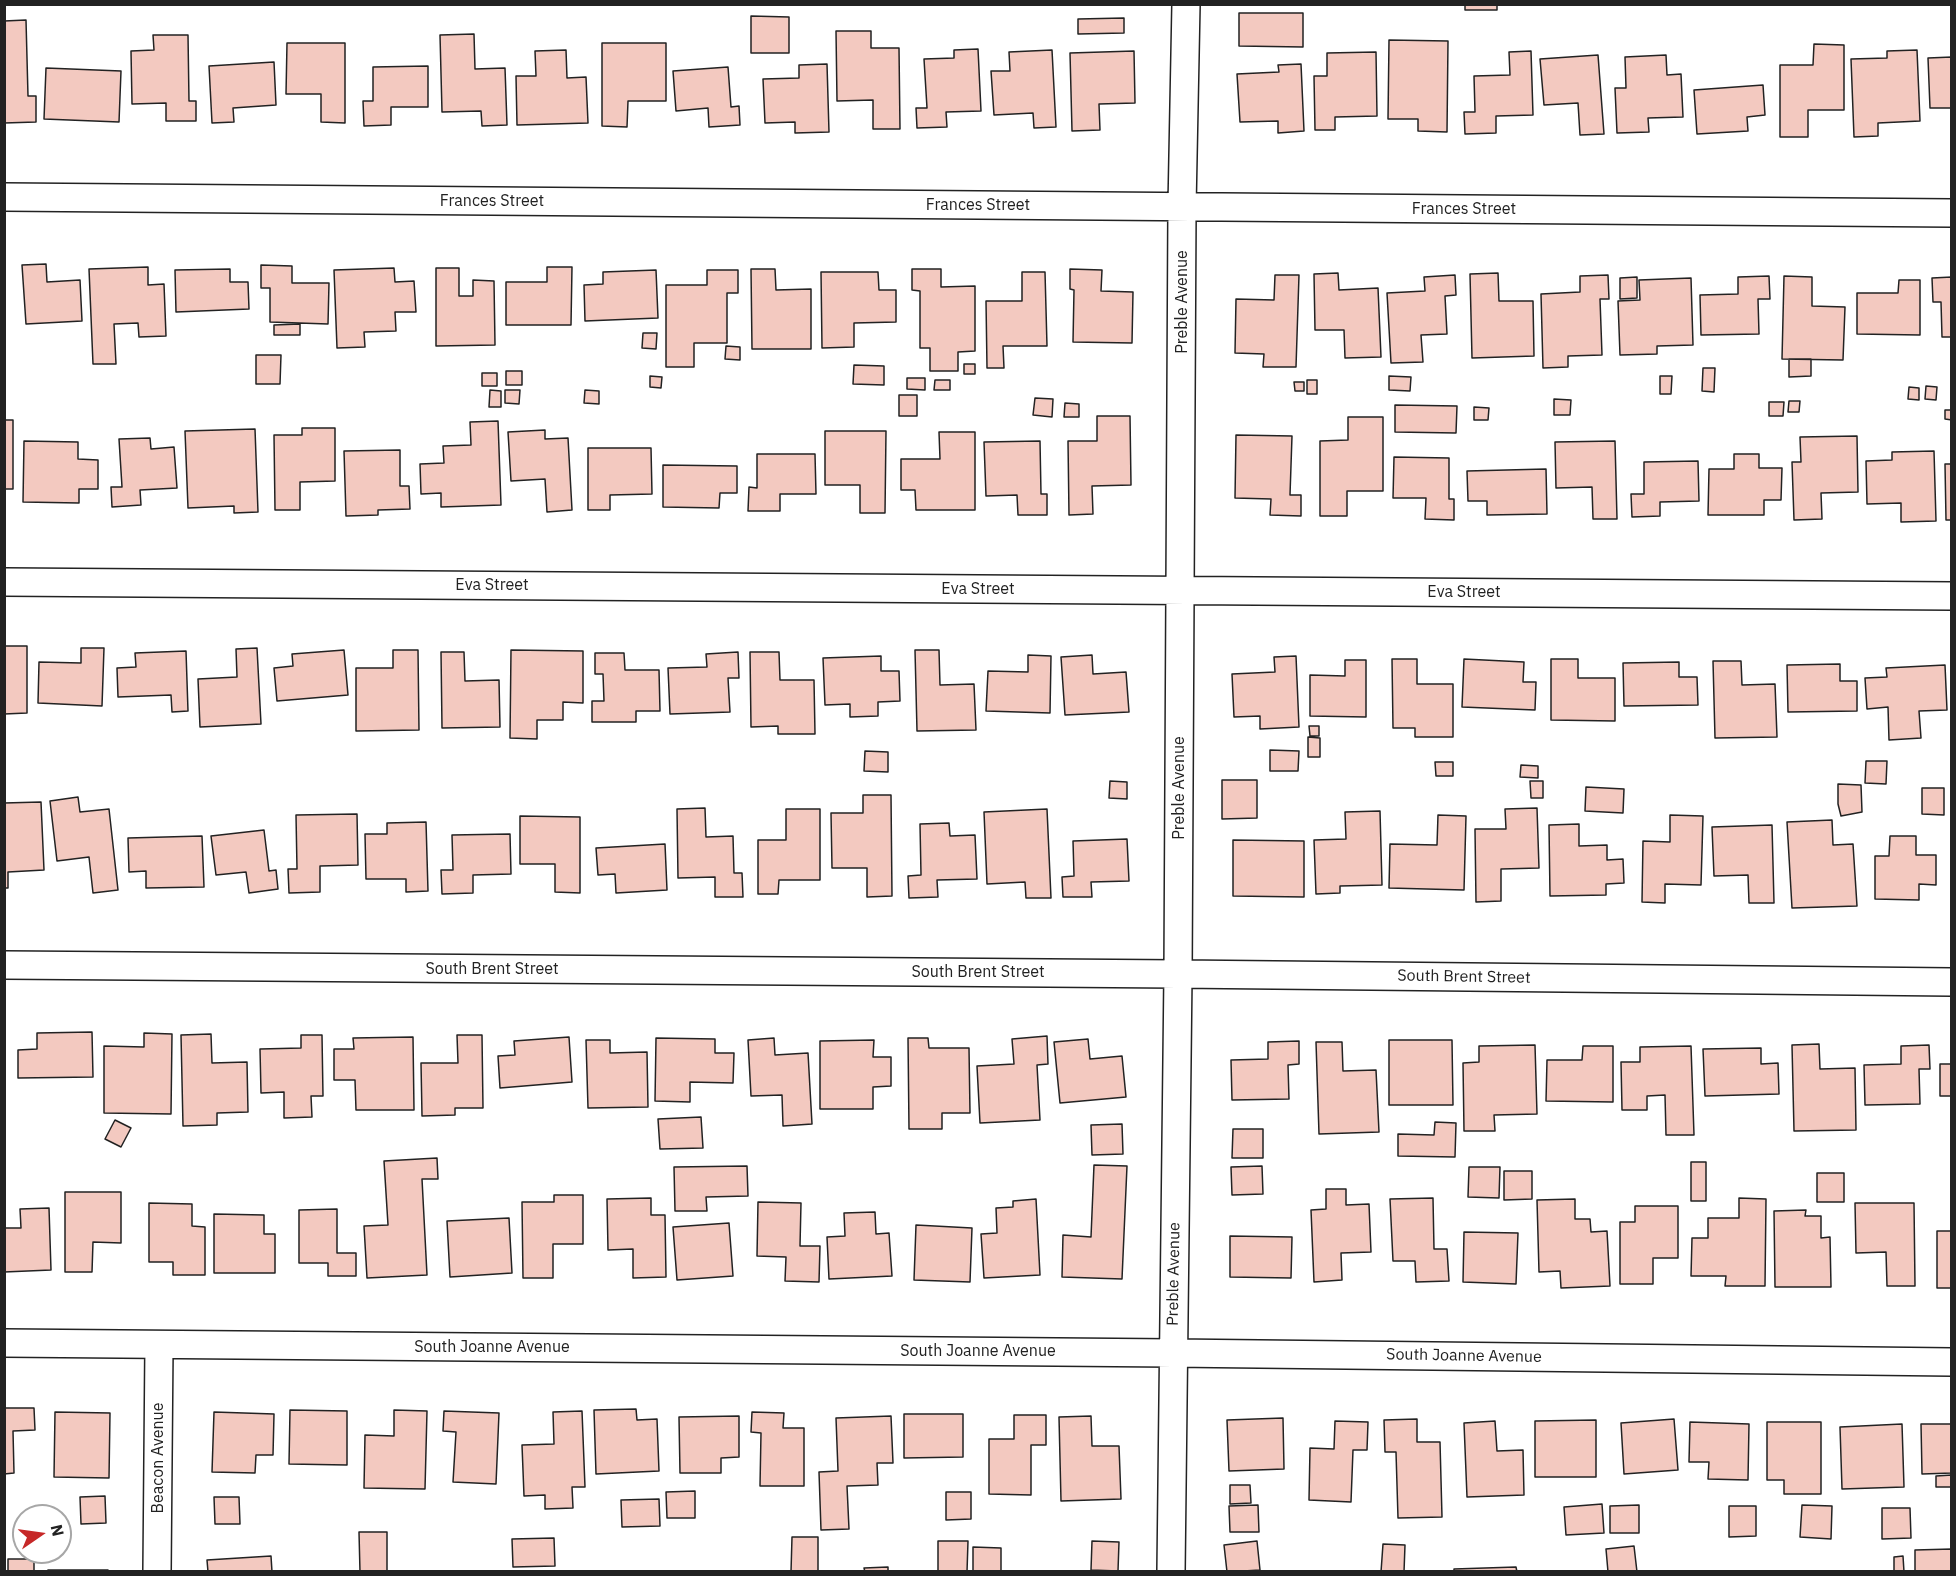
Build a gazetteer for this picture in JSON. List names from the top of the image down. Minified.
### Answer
{"streets":{"street":["Frances Street","Preble Avenue","Eva Street","South Brent Street","South Joanne Avenue","Beacon Avenue"]},"crossings":[["Frances Street","Preble Avenue"],["Preble Avenue","Eva Street"],["Preble Avenue","South Brent Street"],["Preble Avenue","South Joanne Avenue"],["South Joanne Avenue","Beacon Avenue"]],"north":"right"}
